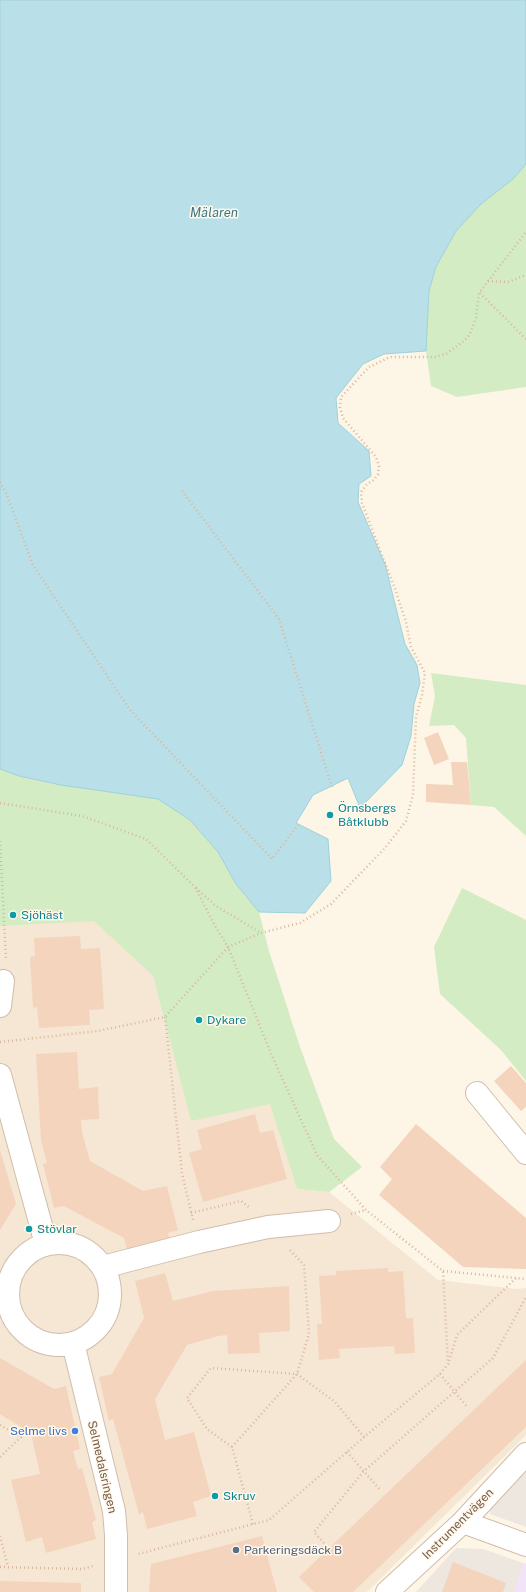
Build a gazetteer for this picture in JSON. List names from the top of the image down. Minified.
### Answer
{"streets":{"street":["Selmedalsringen","Instrumentvägen"]},"water":["Mälaren"],"places":["Örnsbergs Båtklubb","Sjöhäst","Dykare","Stövlar","Selme livs","Skruv","Parkeringsdäck B"]}
